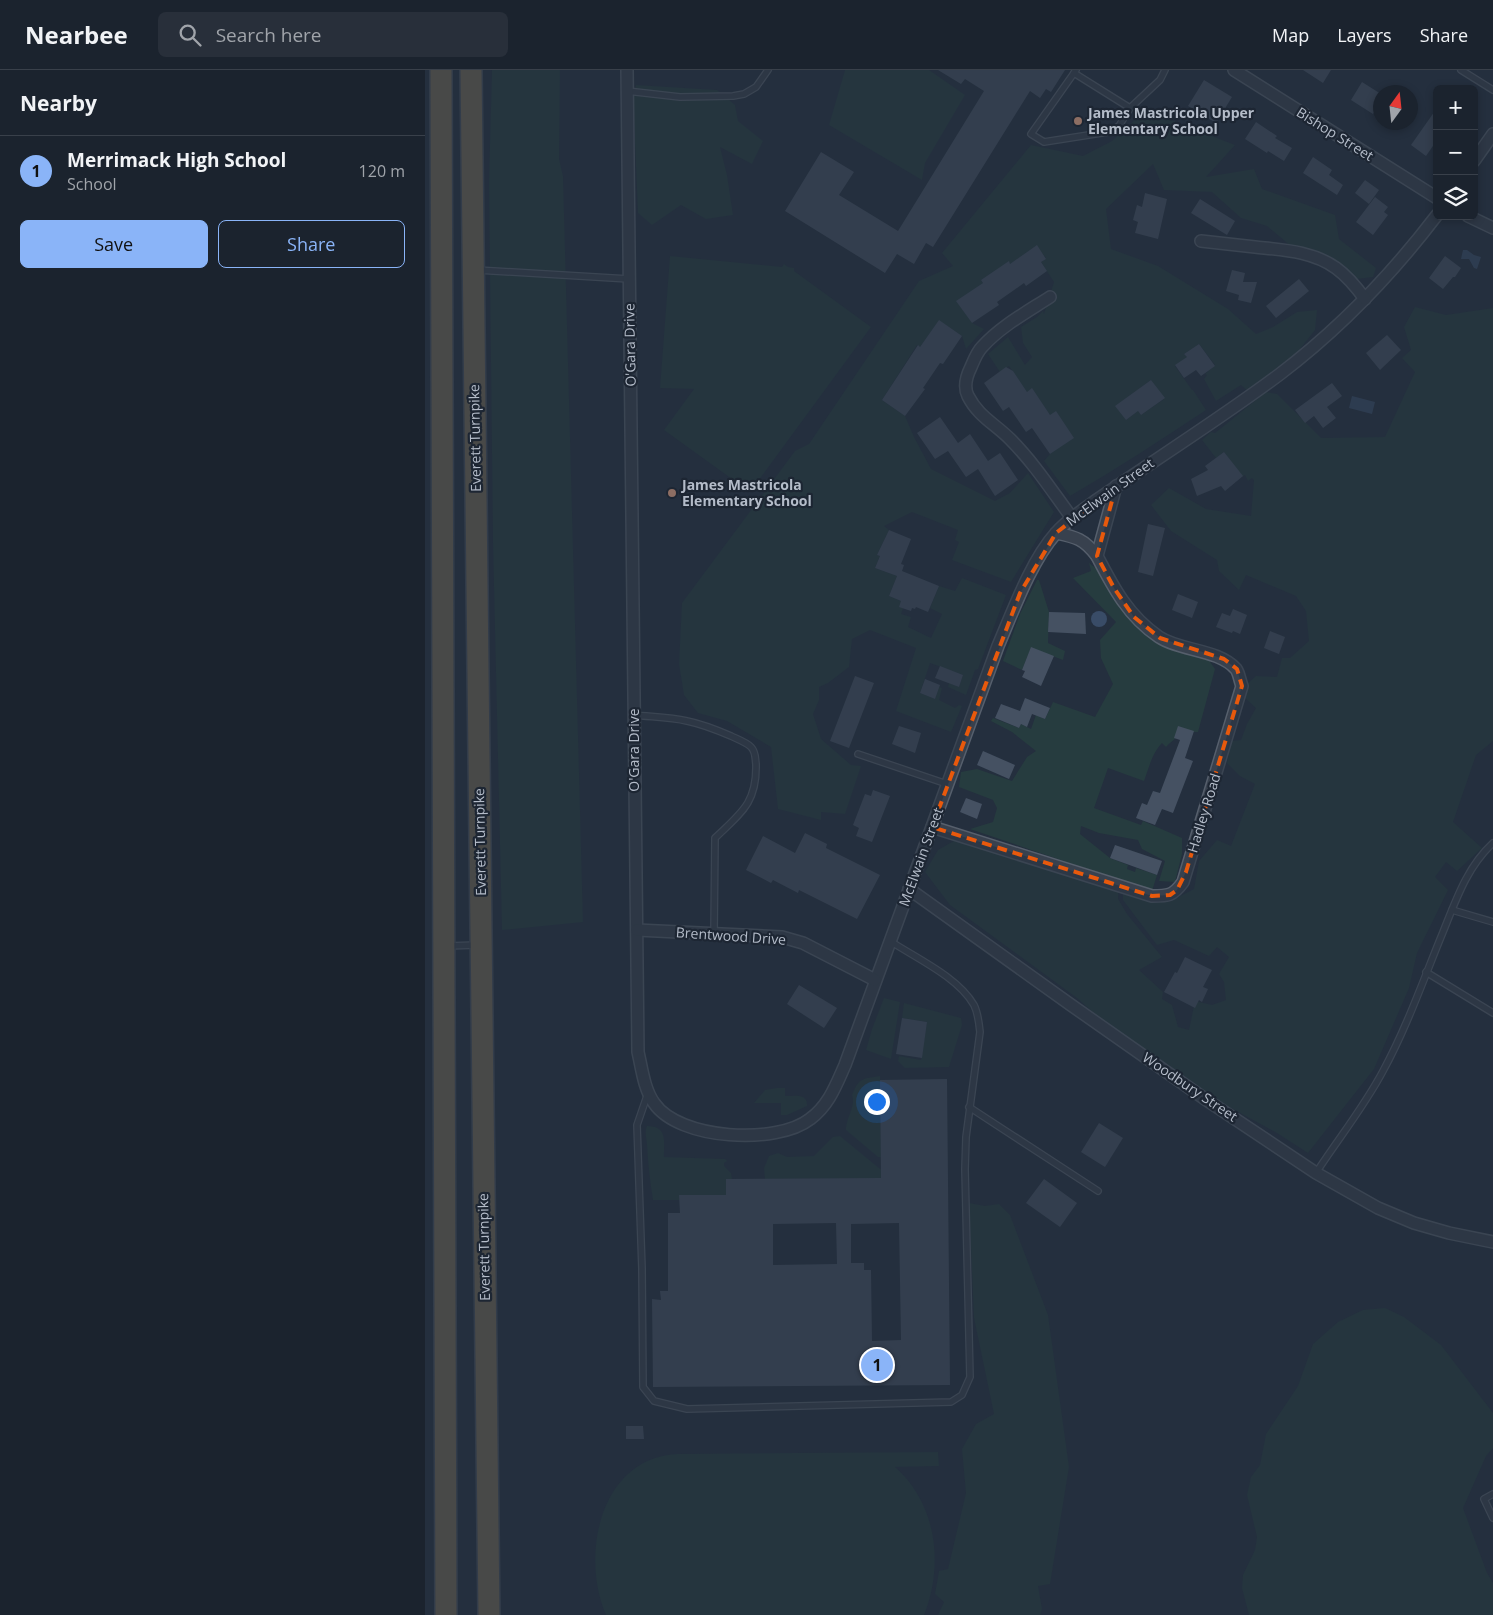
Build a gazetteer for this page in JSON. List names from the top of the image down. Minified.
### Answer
{"streets":{"highway":["Everett Turnpike"],"street":["Bishop Street","O'Gara Drive","McElwain Street","Hadley Road","Brentwood Drive","Woodbury Street"]},"crossings":[["O'Gara Drive","McElwain Street"],["O'Gara Drive","Brentwood Drive"],["McElwain Street","Hadley Road"],["McElwain Street","Brentwood Drive"],["McElwain Street","Woodbury Street"]],"places":["James Mastricola Upper Elementary School","James Mastricola Elementary School"],"north":"top","page":{"header":"Nearbee","search":"Search here","nav":["Map","Layers","Share"],"heading":"Nearby","map_buttons":["+","−"],"list":[{"mark":"1","name":"Merrimack High School","note":"School","value":"120 m"}],"buttons":["Save","Share"],"pins":"1"}}
